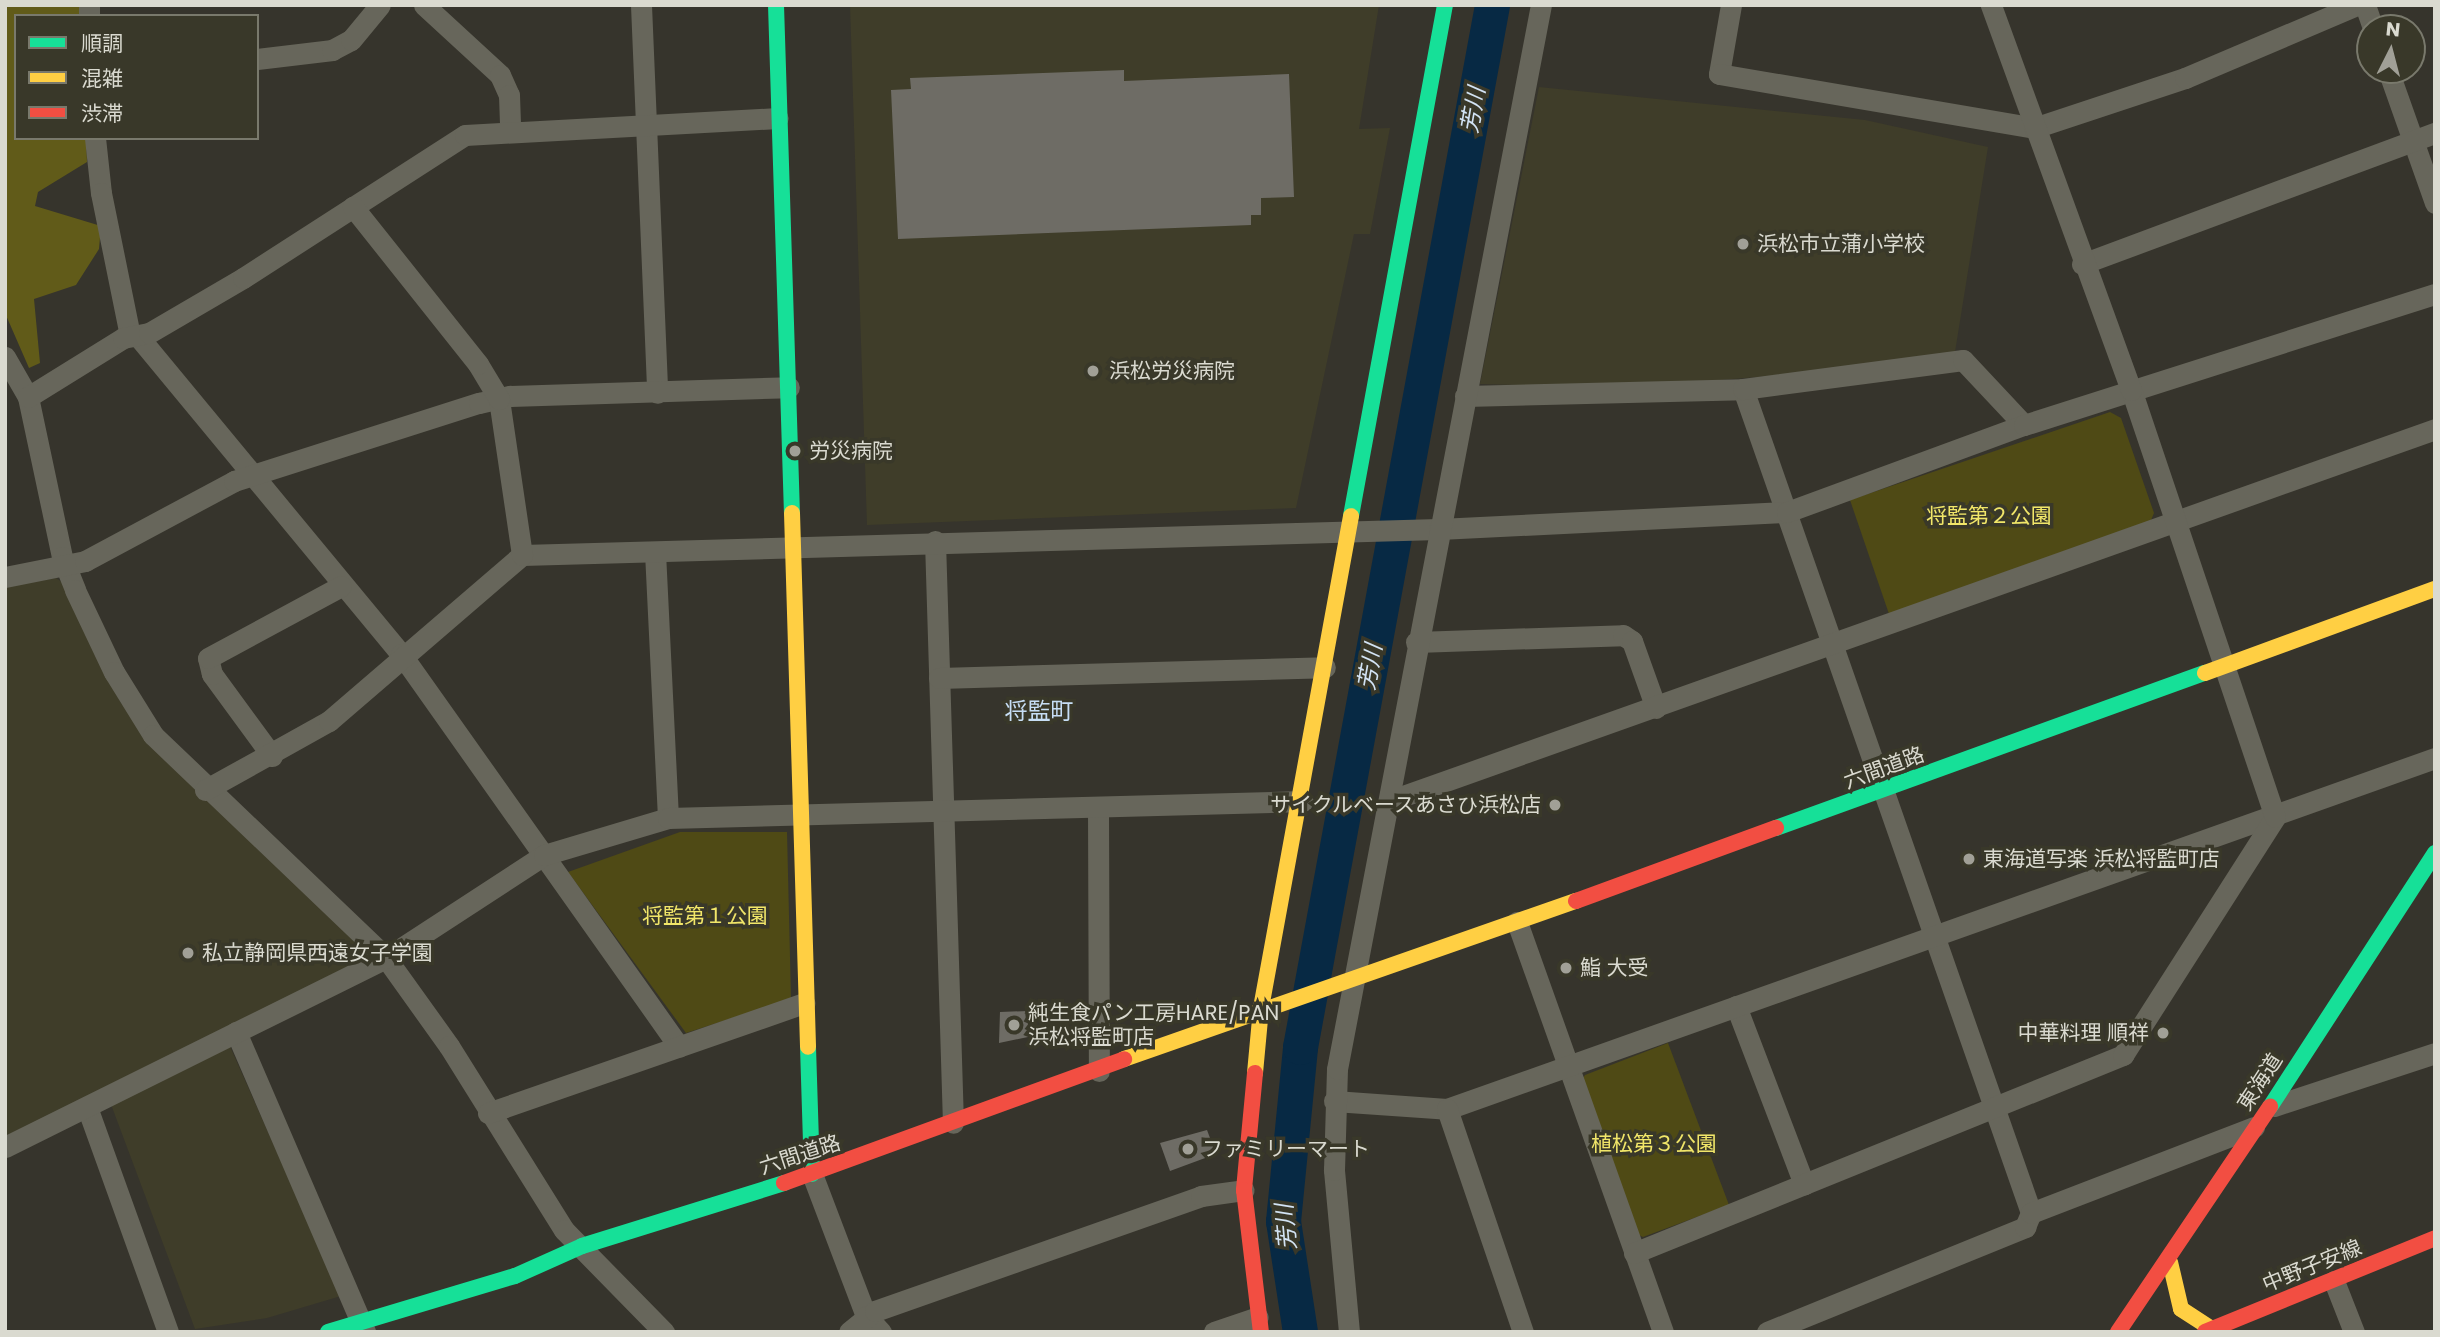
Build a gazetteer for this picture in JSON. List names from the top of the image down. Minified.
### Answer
{"streets":{"main road":["六間道路","東海道","中野子安線"]},"districts":["将監町"],"water":["芳川"],"parks":["将監第２公園","将監第１公園","植松第３公園"],"places":["浜松市立蒲小学校","浜松労災病院","労災病院","サイクルベースあさひ浜松店","東海道写楽 浜松将監町店","私立静岡県西遠女子学園","鮨 大受","純生食パン工房HARE/PAN 浜松将監町店","中華料理 順祥","ファミリーマート"],"legend":["順調","混雑","渋滞"],"north":"top"}
